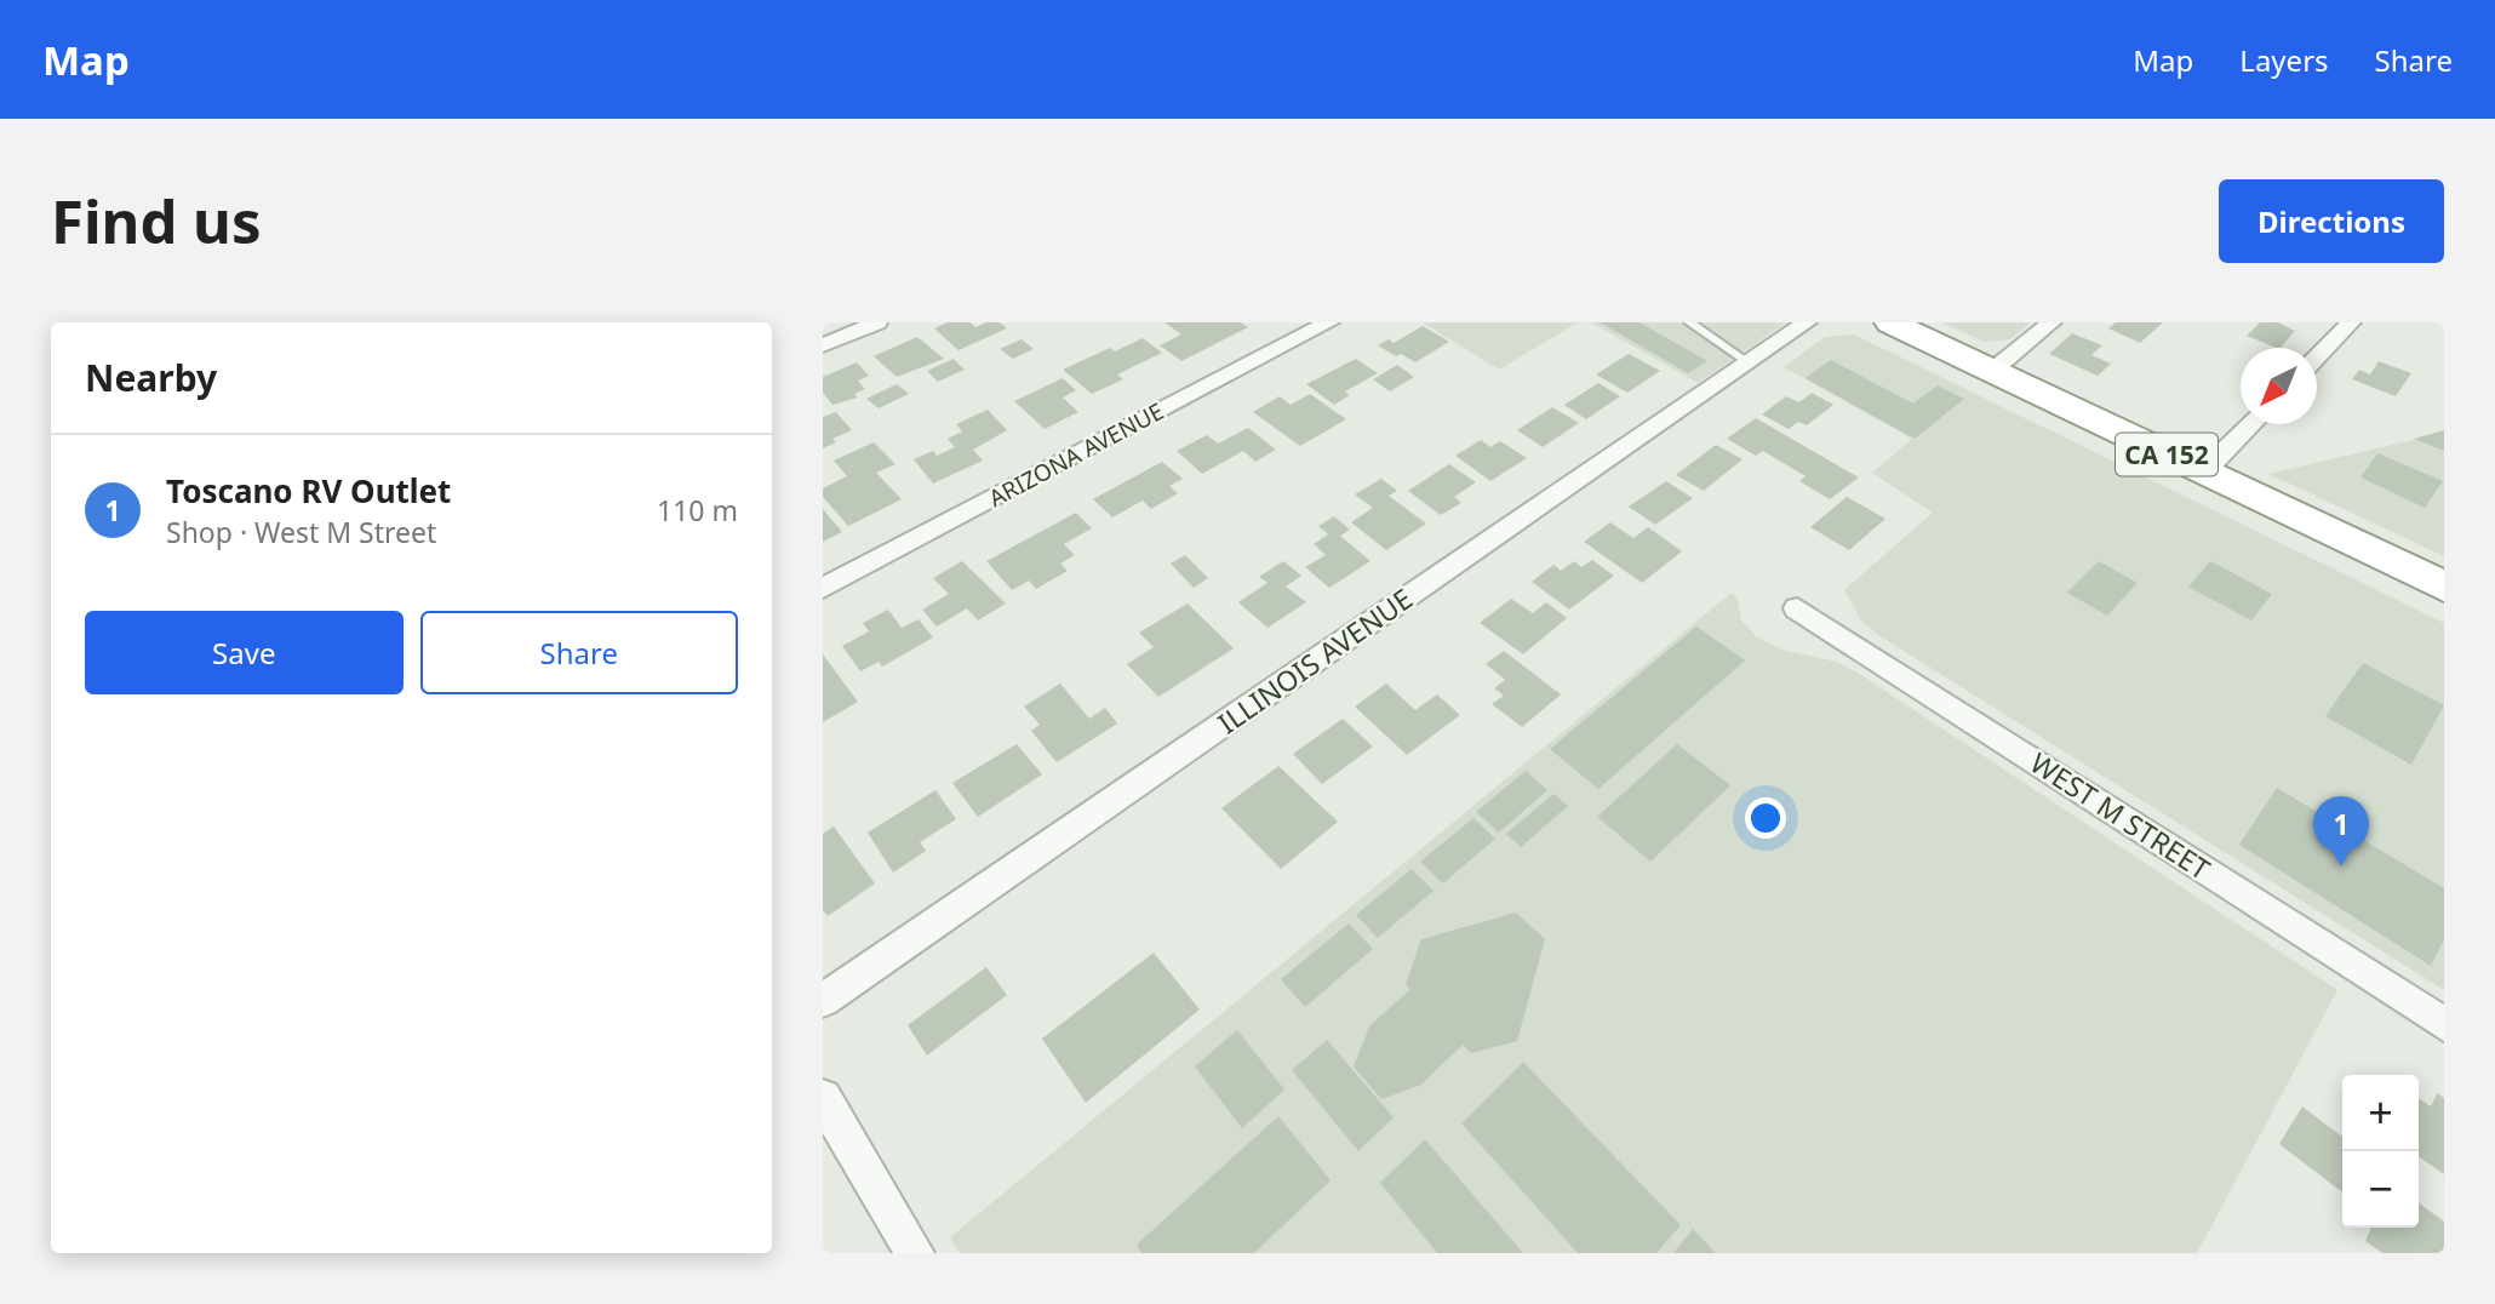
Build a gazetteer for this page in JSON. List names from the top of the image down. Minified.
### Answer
{"streets":{"highway":["CA 152"],"street":["ARIZONA AVENUE","ILLINOIS AVENUE","WEST M STREET"]},"north":"bottom left","page":{"header":"Map","nav":["Map","Layers","Share"],"buttons":["Directions",["Save","Share"]],"title":"Find us","heading":"Nearby","list":[{"mark":"1","name":"Toscano RV Outlet","note":"Shop · West M Street","value":"110 m"}],"pins":"1","map_buttons":["+","−"]}}
